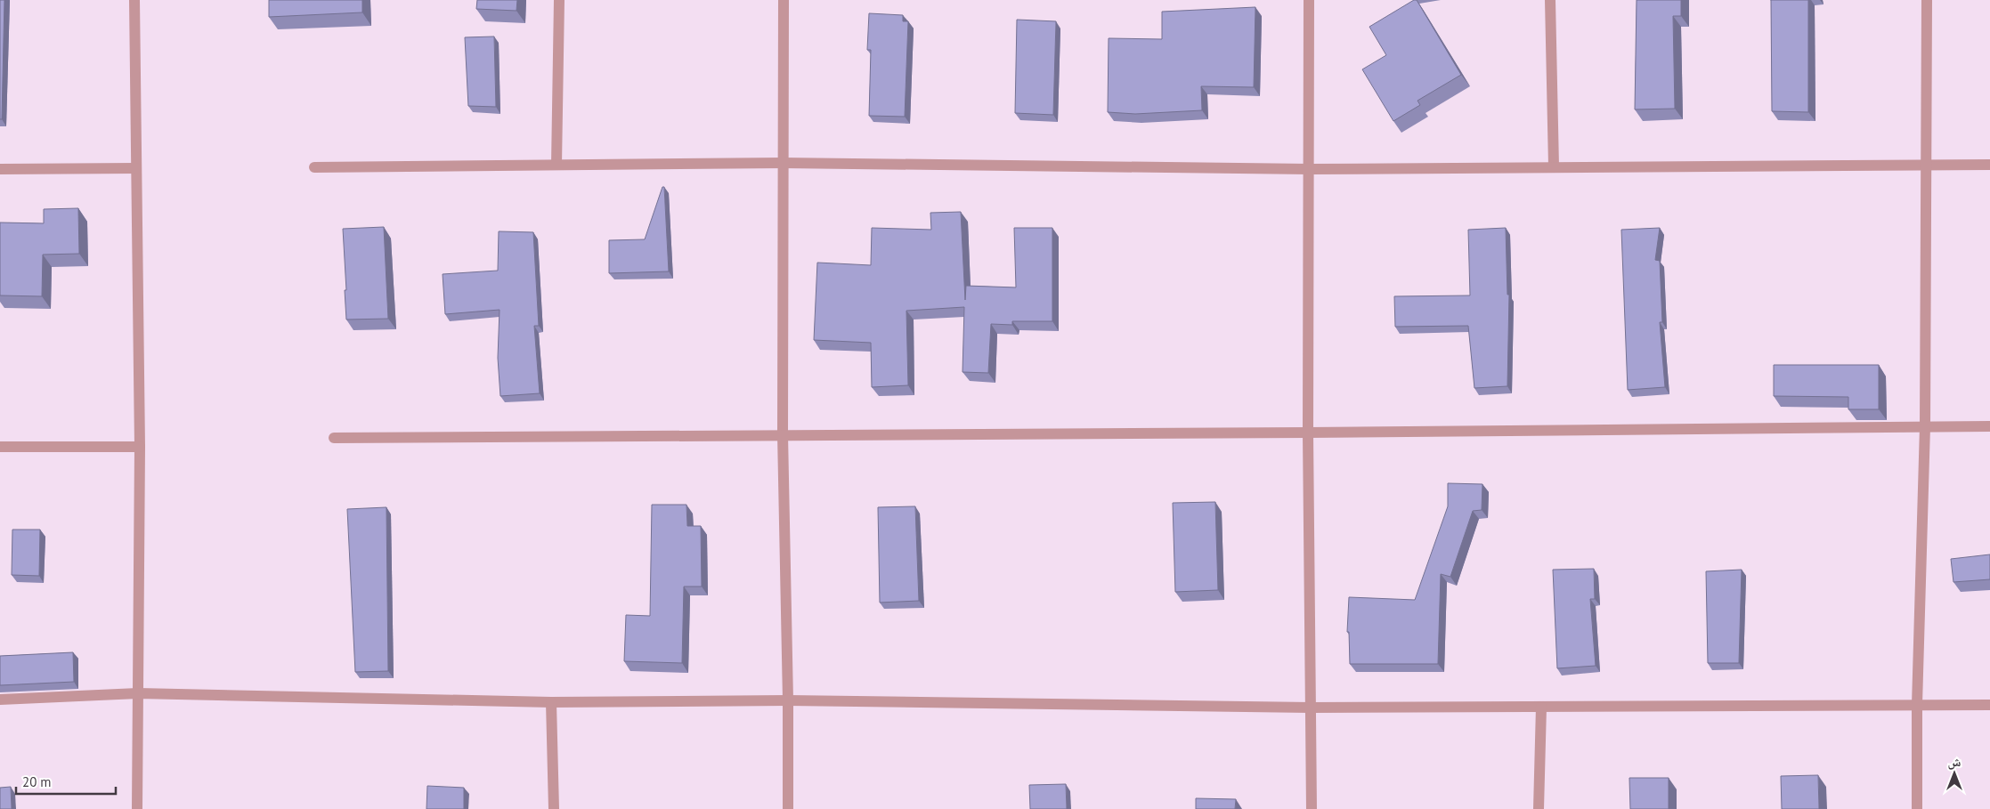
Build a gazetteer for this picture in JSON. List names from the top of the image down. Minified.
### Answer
{"scale_bar":"20 m","north":"top"}
